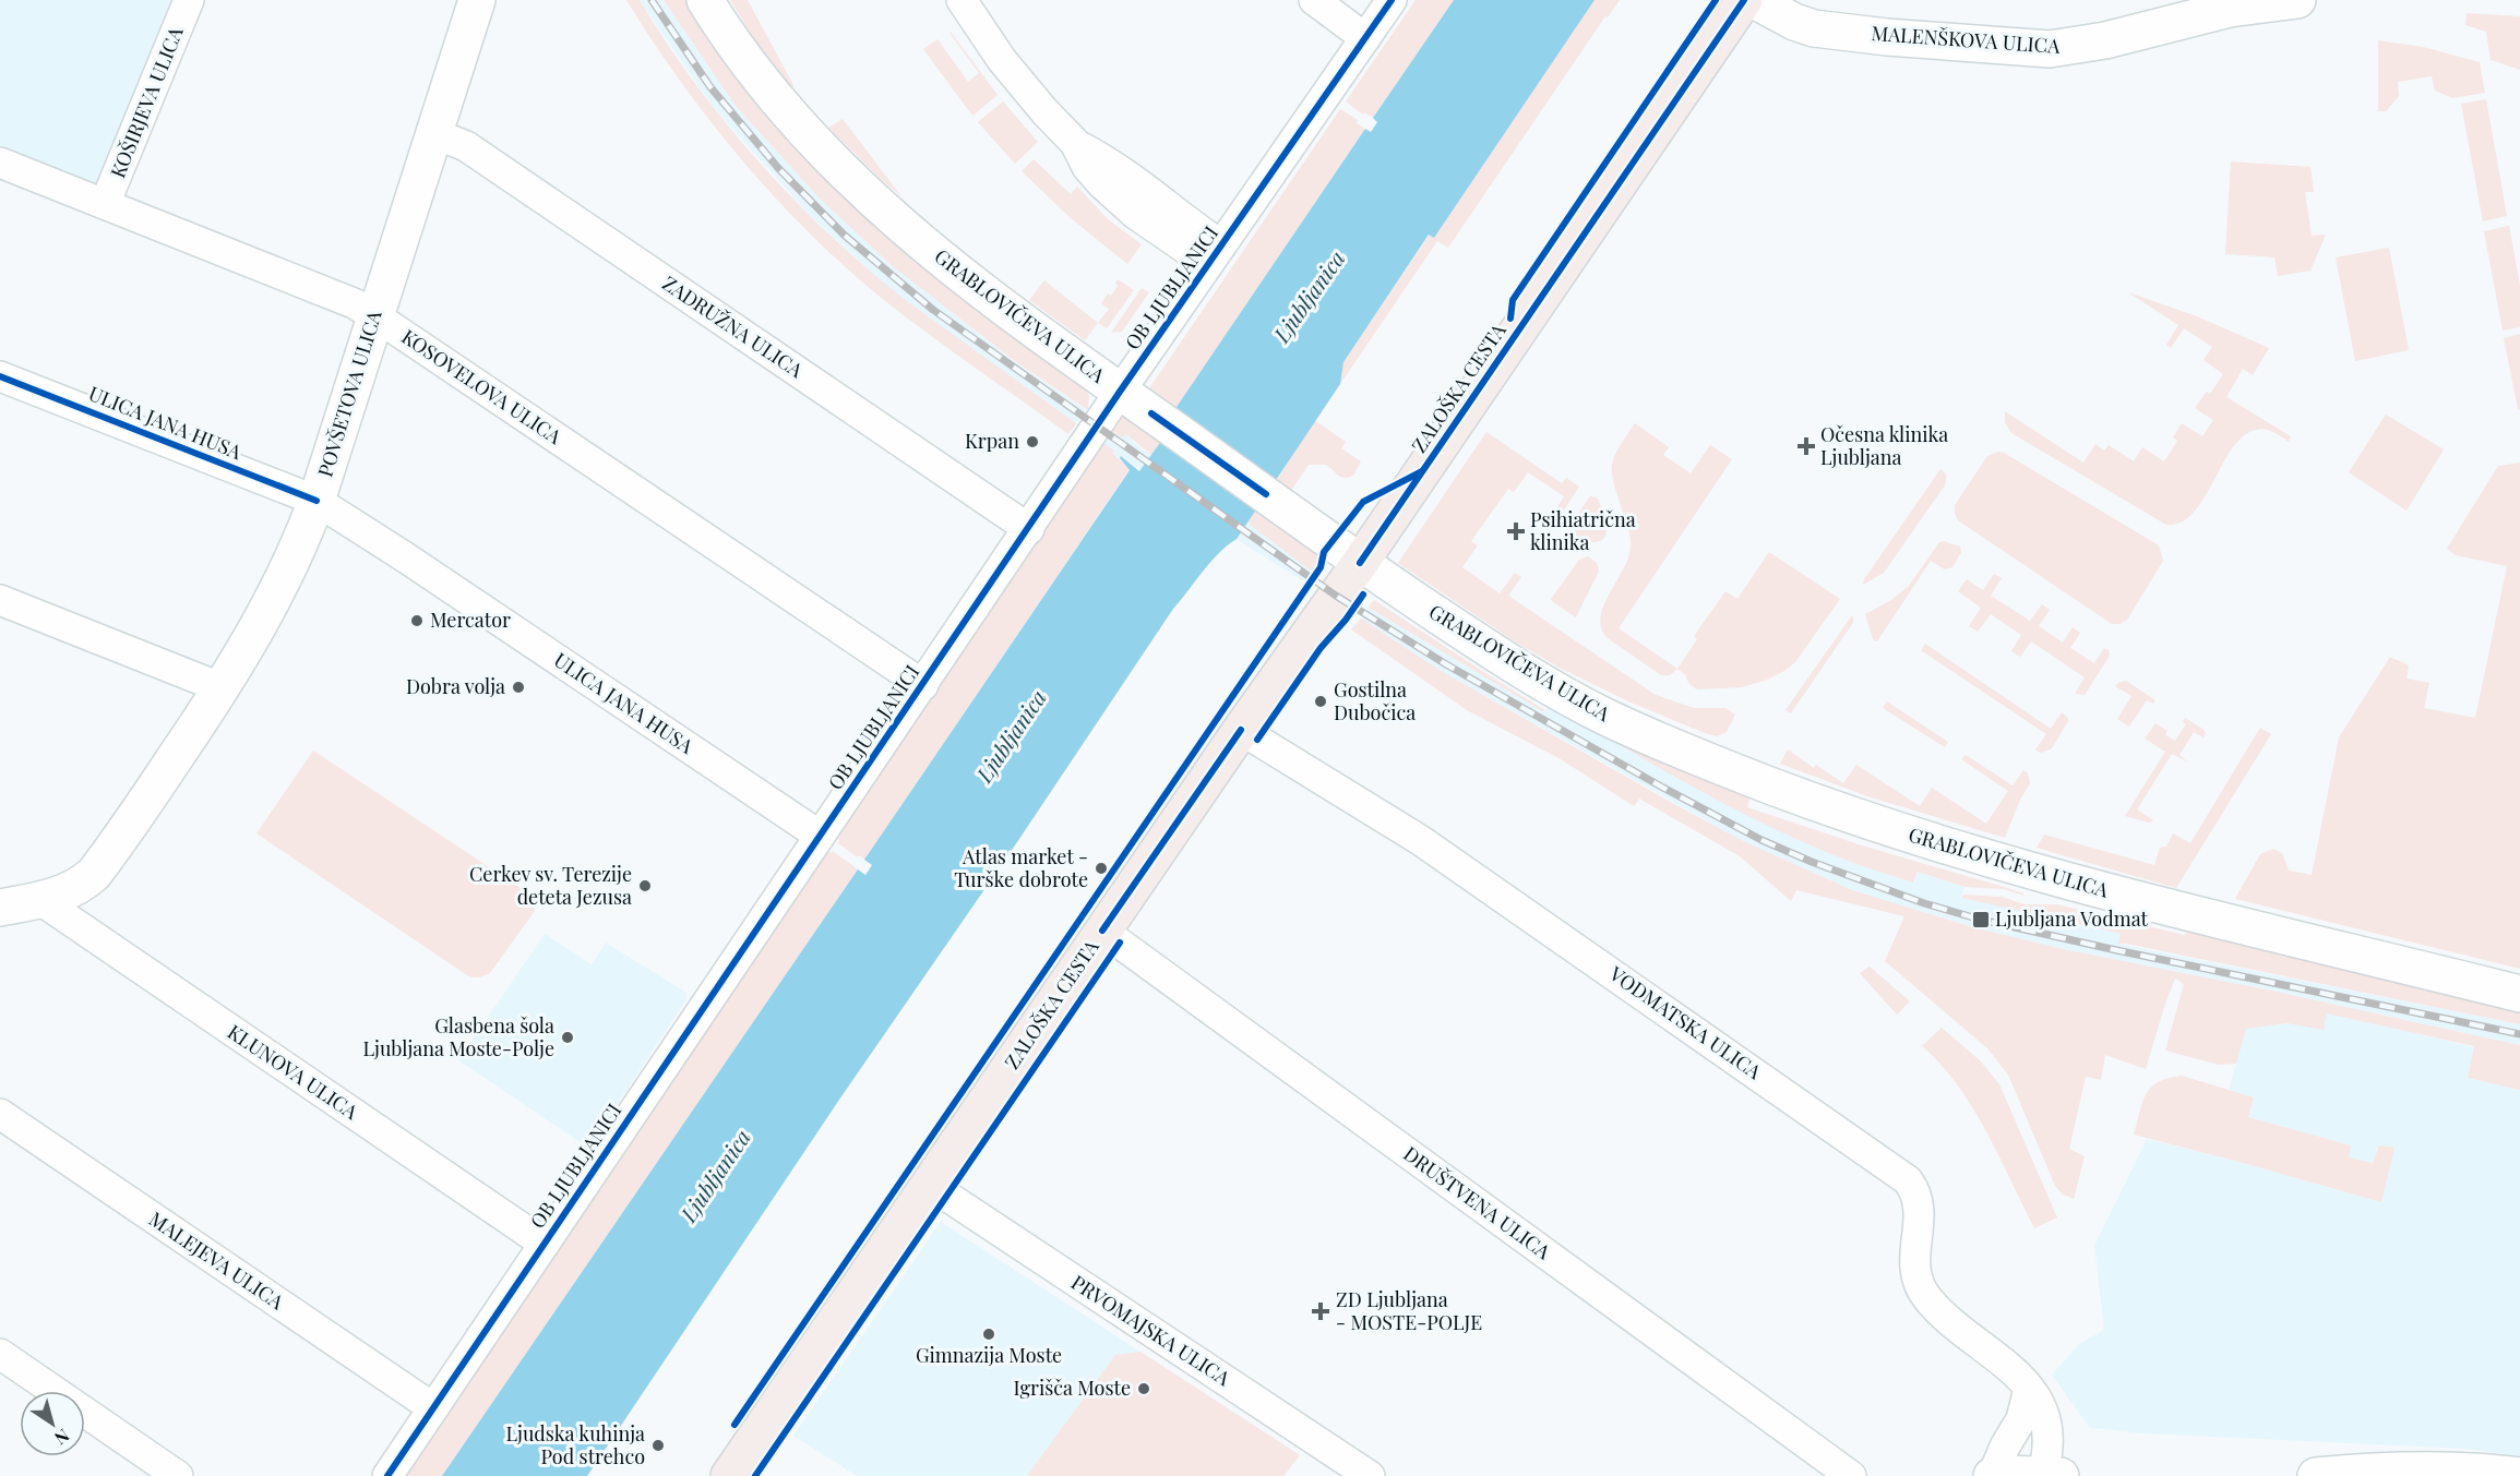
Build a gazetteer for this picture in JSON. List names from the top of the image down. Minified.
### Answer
{"streets":{"main road":["ZALOŠKA CESTA"],"street":["MALENŠKOVA ULICA","KOŠIRJEVA ULICA","OB LJUBLJANICI","GRABLOVIČEVA ULICA","ZADRUŽNA ULICA","KOSOVELOVA ULICA","POVŠETOVA ULICA","ULICA JANA HUSA","VODMATSKA ULICA","KLUNOVA ULICA","DRUŠTVENA ULICA","MALEJEVA ULICA","PRVOMAJSKA ULICA"]},"crossings":[["KOŠIRJEVA ULICA","KOSOVELOVA ULICA"],["OB LJUBLJANICI","GRABLOVIČEVA ULICA"],["OB LJUBLJANICI","ZADRUŽNA ULICA"],["OB LJUBLJANICI","KOSOVELOVA ULICA"],["OB LJUBLJANICI","ULICA JANA HUSA"],["OB LJUBLJANICI","KLUNOVA ULICA"],["OB LJUBLJANICI","MALEJEVA ULICA"],["GRABLOVIČEVA ULICA","ZALOŠKA CESTA"],["ZADRUŽNA ULICA","POVŠETOVA ULICA"],["KOSOVELOVA ULICA","POVŠETOVA ULICA"],["ZALOŠKA CESTA","VODMATSKA ULICA"],["ZALOŠKA CESTA","DRUŠTVENA ULICA"],["ZALOŠKA CESTA","PRVOMAJSKA ULICA"],["POVŠETOVA ULICA","ULICA JANA HUSA"],["POVŠETOVA ULICA","KLUNOVA ULICA"]],"water":["Ljubljanica"],"places":{"other":["Krpan","Mercator","Dobra volja","Gostilna Dubočica","Atlas market - Turške dobrote","Cerkev sv. Terezije deteta Jezusa","Glasbena šola Ljubljana Moste-Polje","Gimnazija Moste","Igrišča Moste","Ljudska kuhinja Pod strehco"],"health":["Očesna klinika Ljubljana","Psihiatrična klinika","ZD Ljubljana - MOSTE-POLJE"],"transit":["Ljubljana Vodmat"]},"north":"bottom right"}
